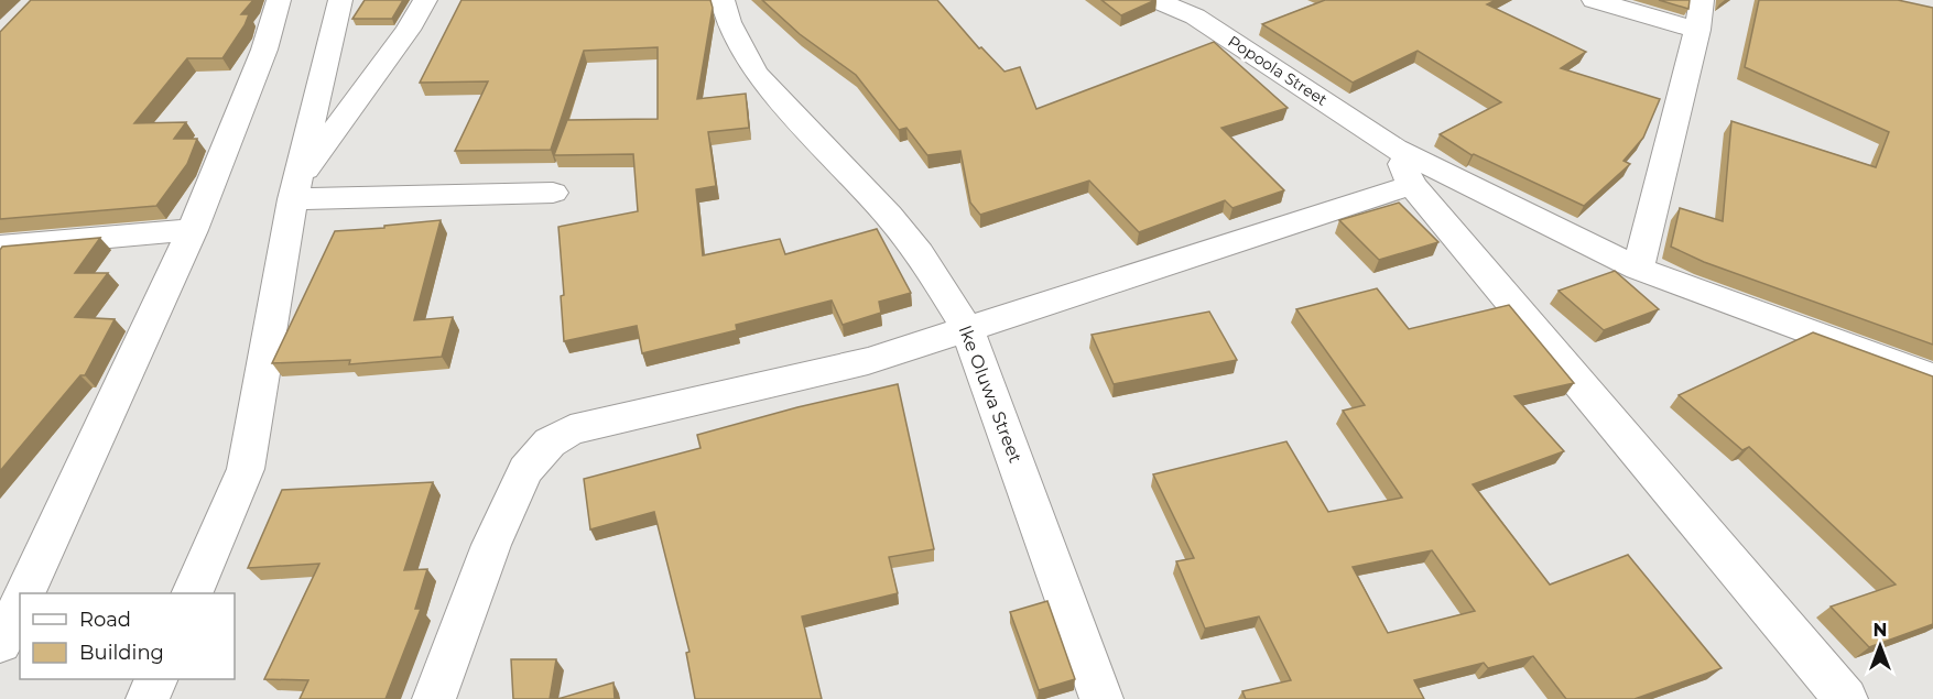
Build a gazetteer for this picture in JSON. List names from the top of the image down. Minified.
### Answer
{"streets":{"street":["Popoola Street","Ike Oluwa Street"]},"legend":["Road","Building"],"north":"top"}
